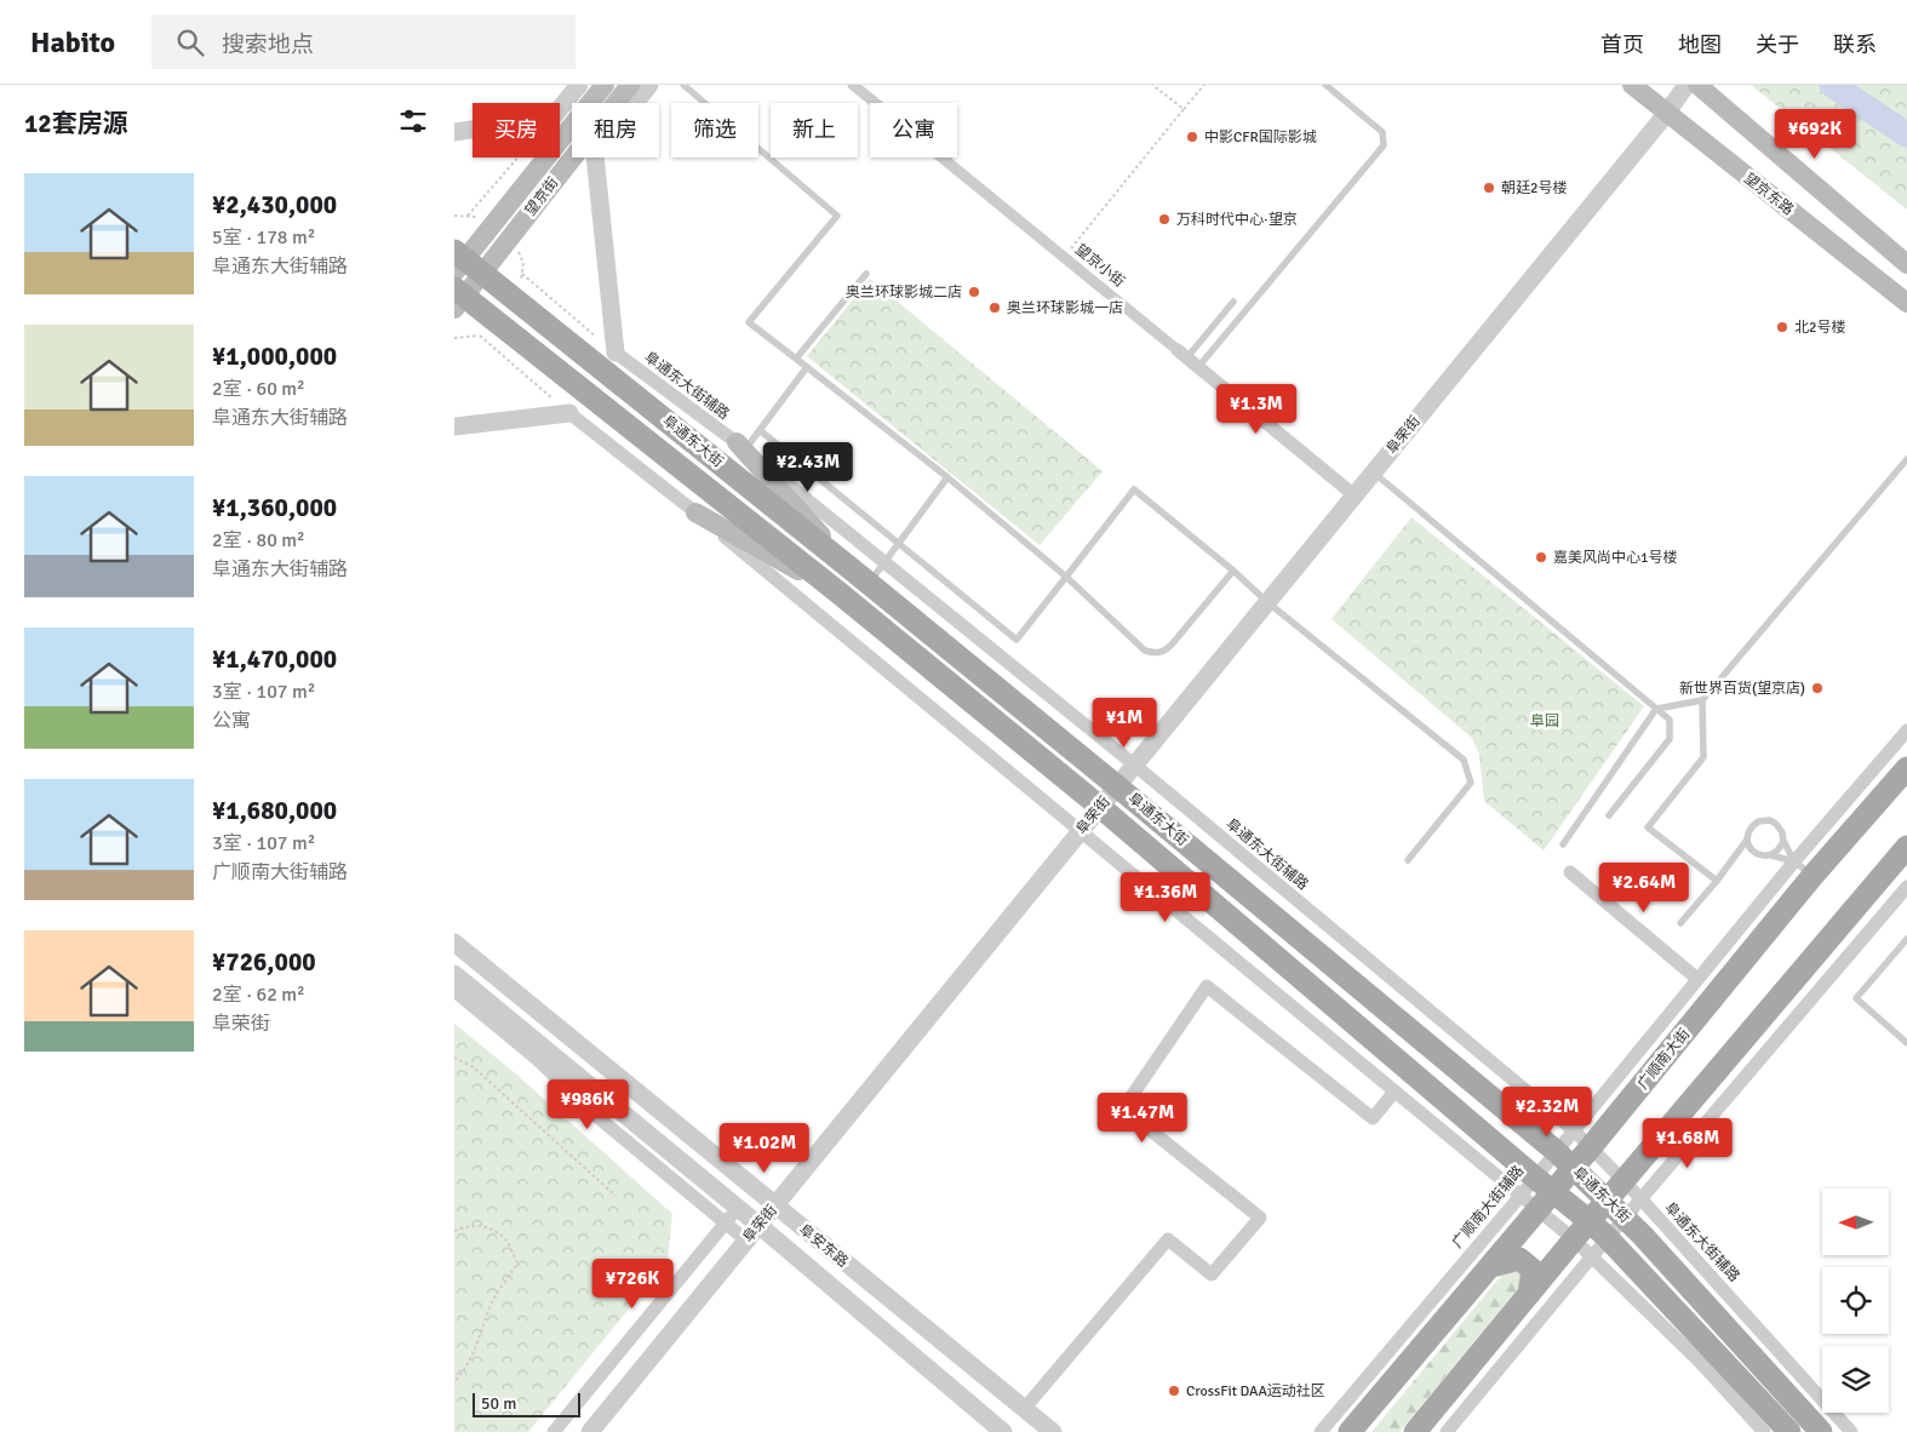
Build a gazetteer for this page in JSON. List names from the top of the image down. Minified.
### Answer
{"streets":{"main road":["望京东路","望京街","阜通东大街","广顺南大街"],"street":["望京小街","阜通东大街辅路","阜荣街","广顺南大街辅路","阜安东路"]},"crossings":[["望京东路","阜荣街"],["望京街","阜通东大街"],["望京小街","阜荣街"],["阜通东大街辅路","阜荣街"],["阜通东大街辅路","广顺南大街"],["阜通东大街辅路","广顺南大街辅路"],["阜荣街","阜通东大街"],["阜荣街","阜安东路"],["阜通东大街","广顺南大街"],["阜通东大街","广顺南大街辅路"],["广顺南大街","广顺南大街辅路"]],"parks":["阜园"],"places":["中影CFR国际影城","朝廷2号楼","万科时代中心·望京","奥兰环球影城二店","奥兰环球影城一店","北2号楼","嘉美风尚中心1号楼","新世界百货(望京店)","CrossFit DAA运动社区"],"scale_bar":"50 m","north":"left","page":{"header":"Habito","search":"搜索地点","nav":["首页","地图","关于","联系"],"heading":"12套房源","chip":["买房","租房","筛选","新上","公寓"],"price":["¥692K","¥1.3M","¥2.43M","¥1M","¥2.64M","¥1.36M","¥986K","¥2.32M","¥1.47M","¥1.68M","¥1.02M","¥726K"],"list":[{"name":"¥2,430,000","note":"5室 · 178 m² · 阜通东大街辅路"},{"name":"¥1,000,000","note":"2室 · 60 m² · 阜通东大街辅路"},{"name":"¥1,360,000","note":"2室 · 80 m² · 阜通东大街辅路"},{"name":"¥1,470,000","note":"3室 · 107 m² · 公寓"},{"name":"¥1,680,000","note":"3室 · 107 m² · 广顺南大街辅路"},{"name":"¥726,000","note":"2室 · 62 m² · 阜荣街"}],"scale":"50 m"}}
